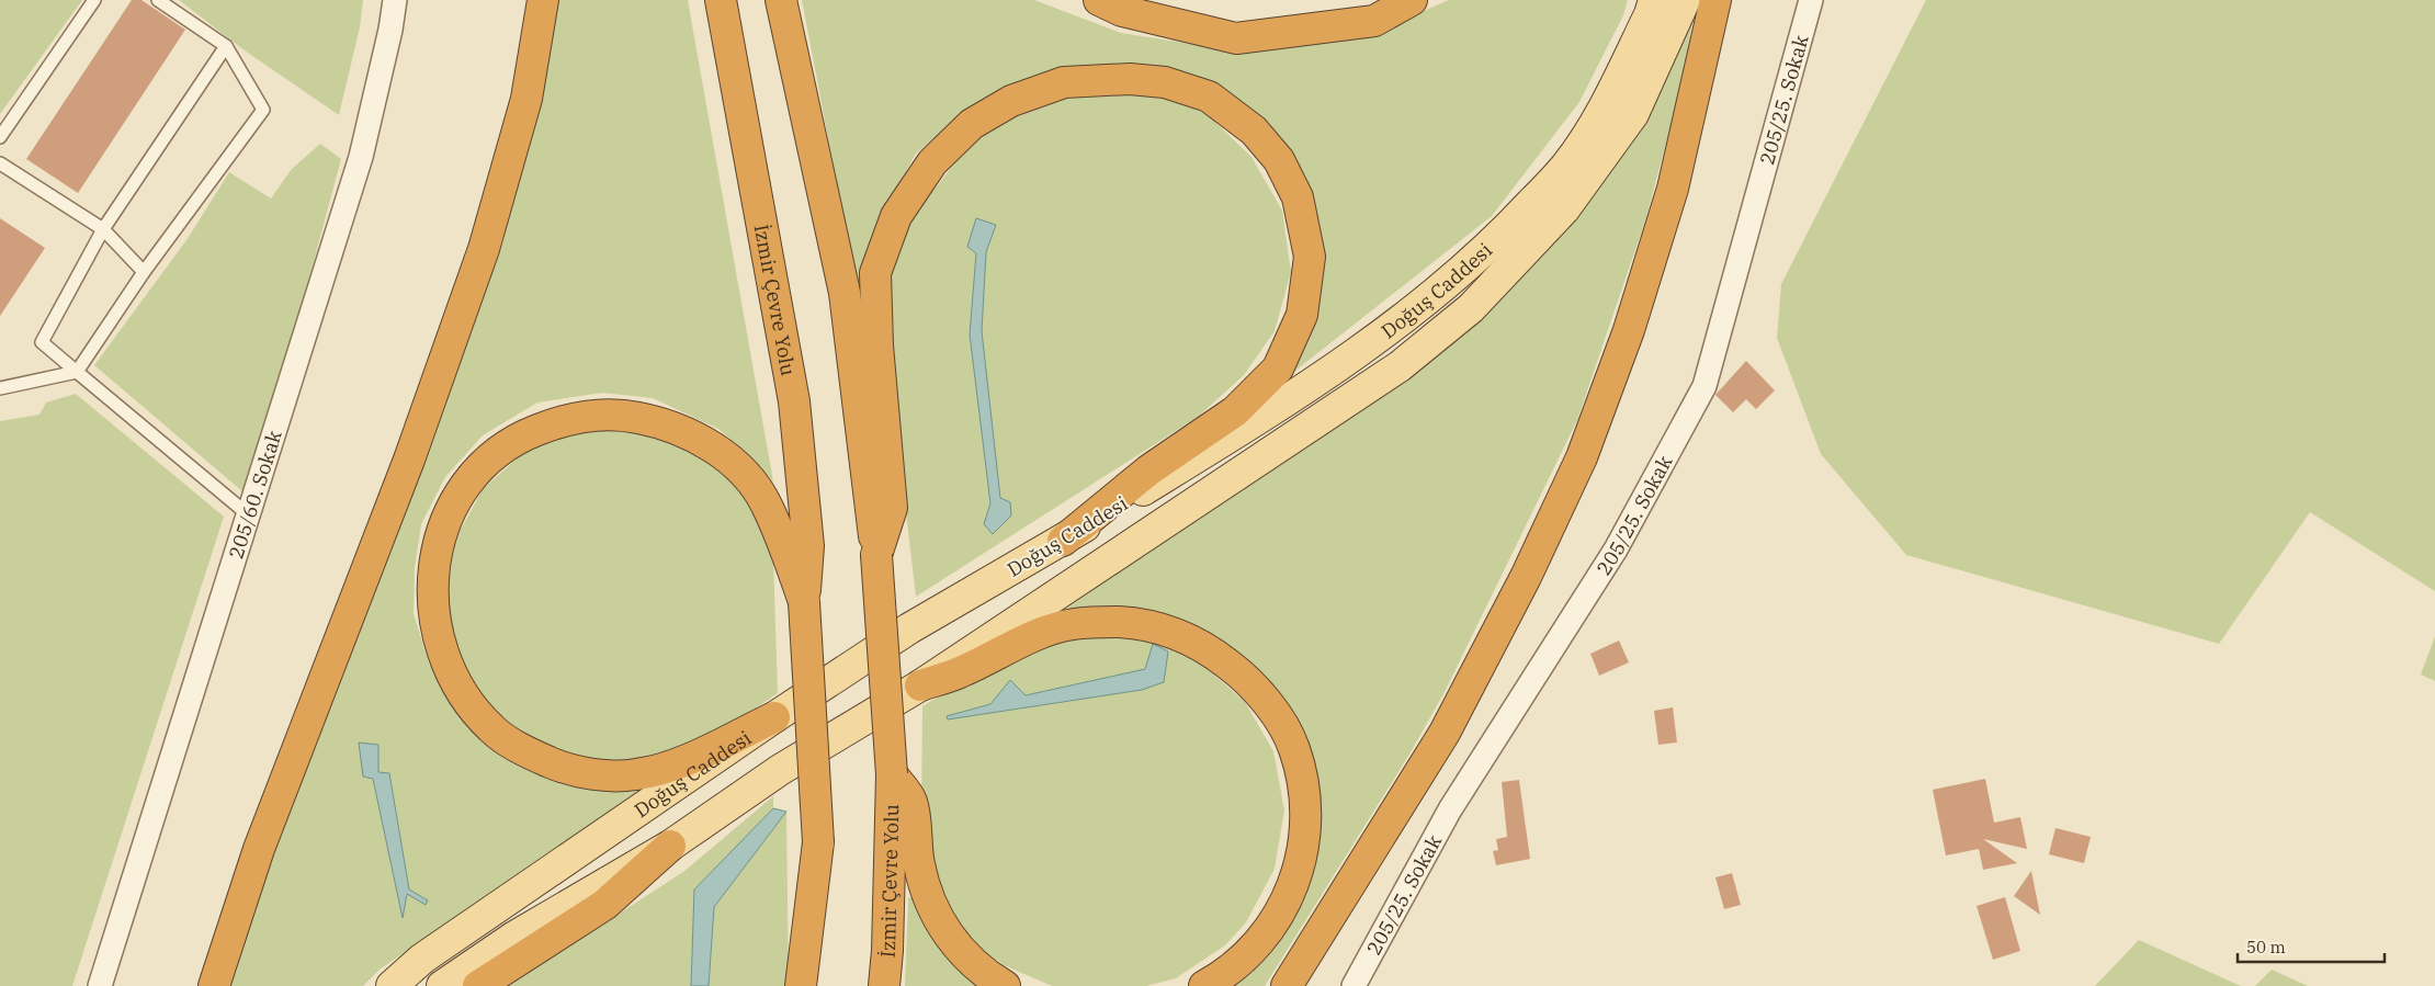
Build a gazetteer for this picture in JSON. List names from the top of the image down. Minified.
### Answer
{"streets":{"highway":["İzmir Çevre Yolu"],"main road":["Doğuş Caddesi"],"street":["205/25. Sokak","205/60. Sokak"]},"scale_bar":"50 m"}
